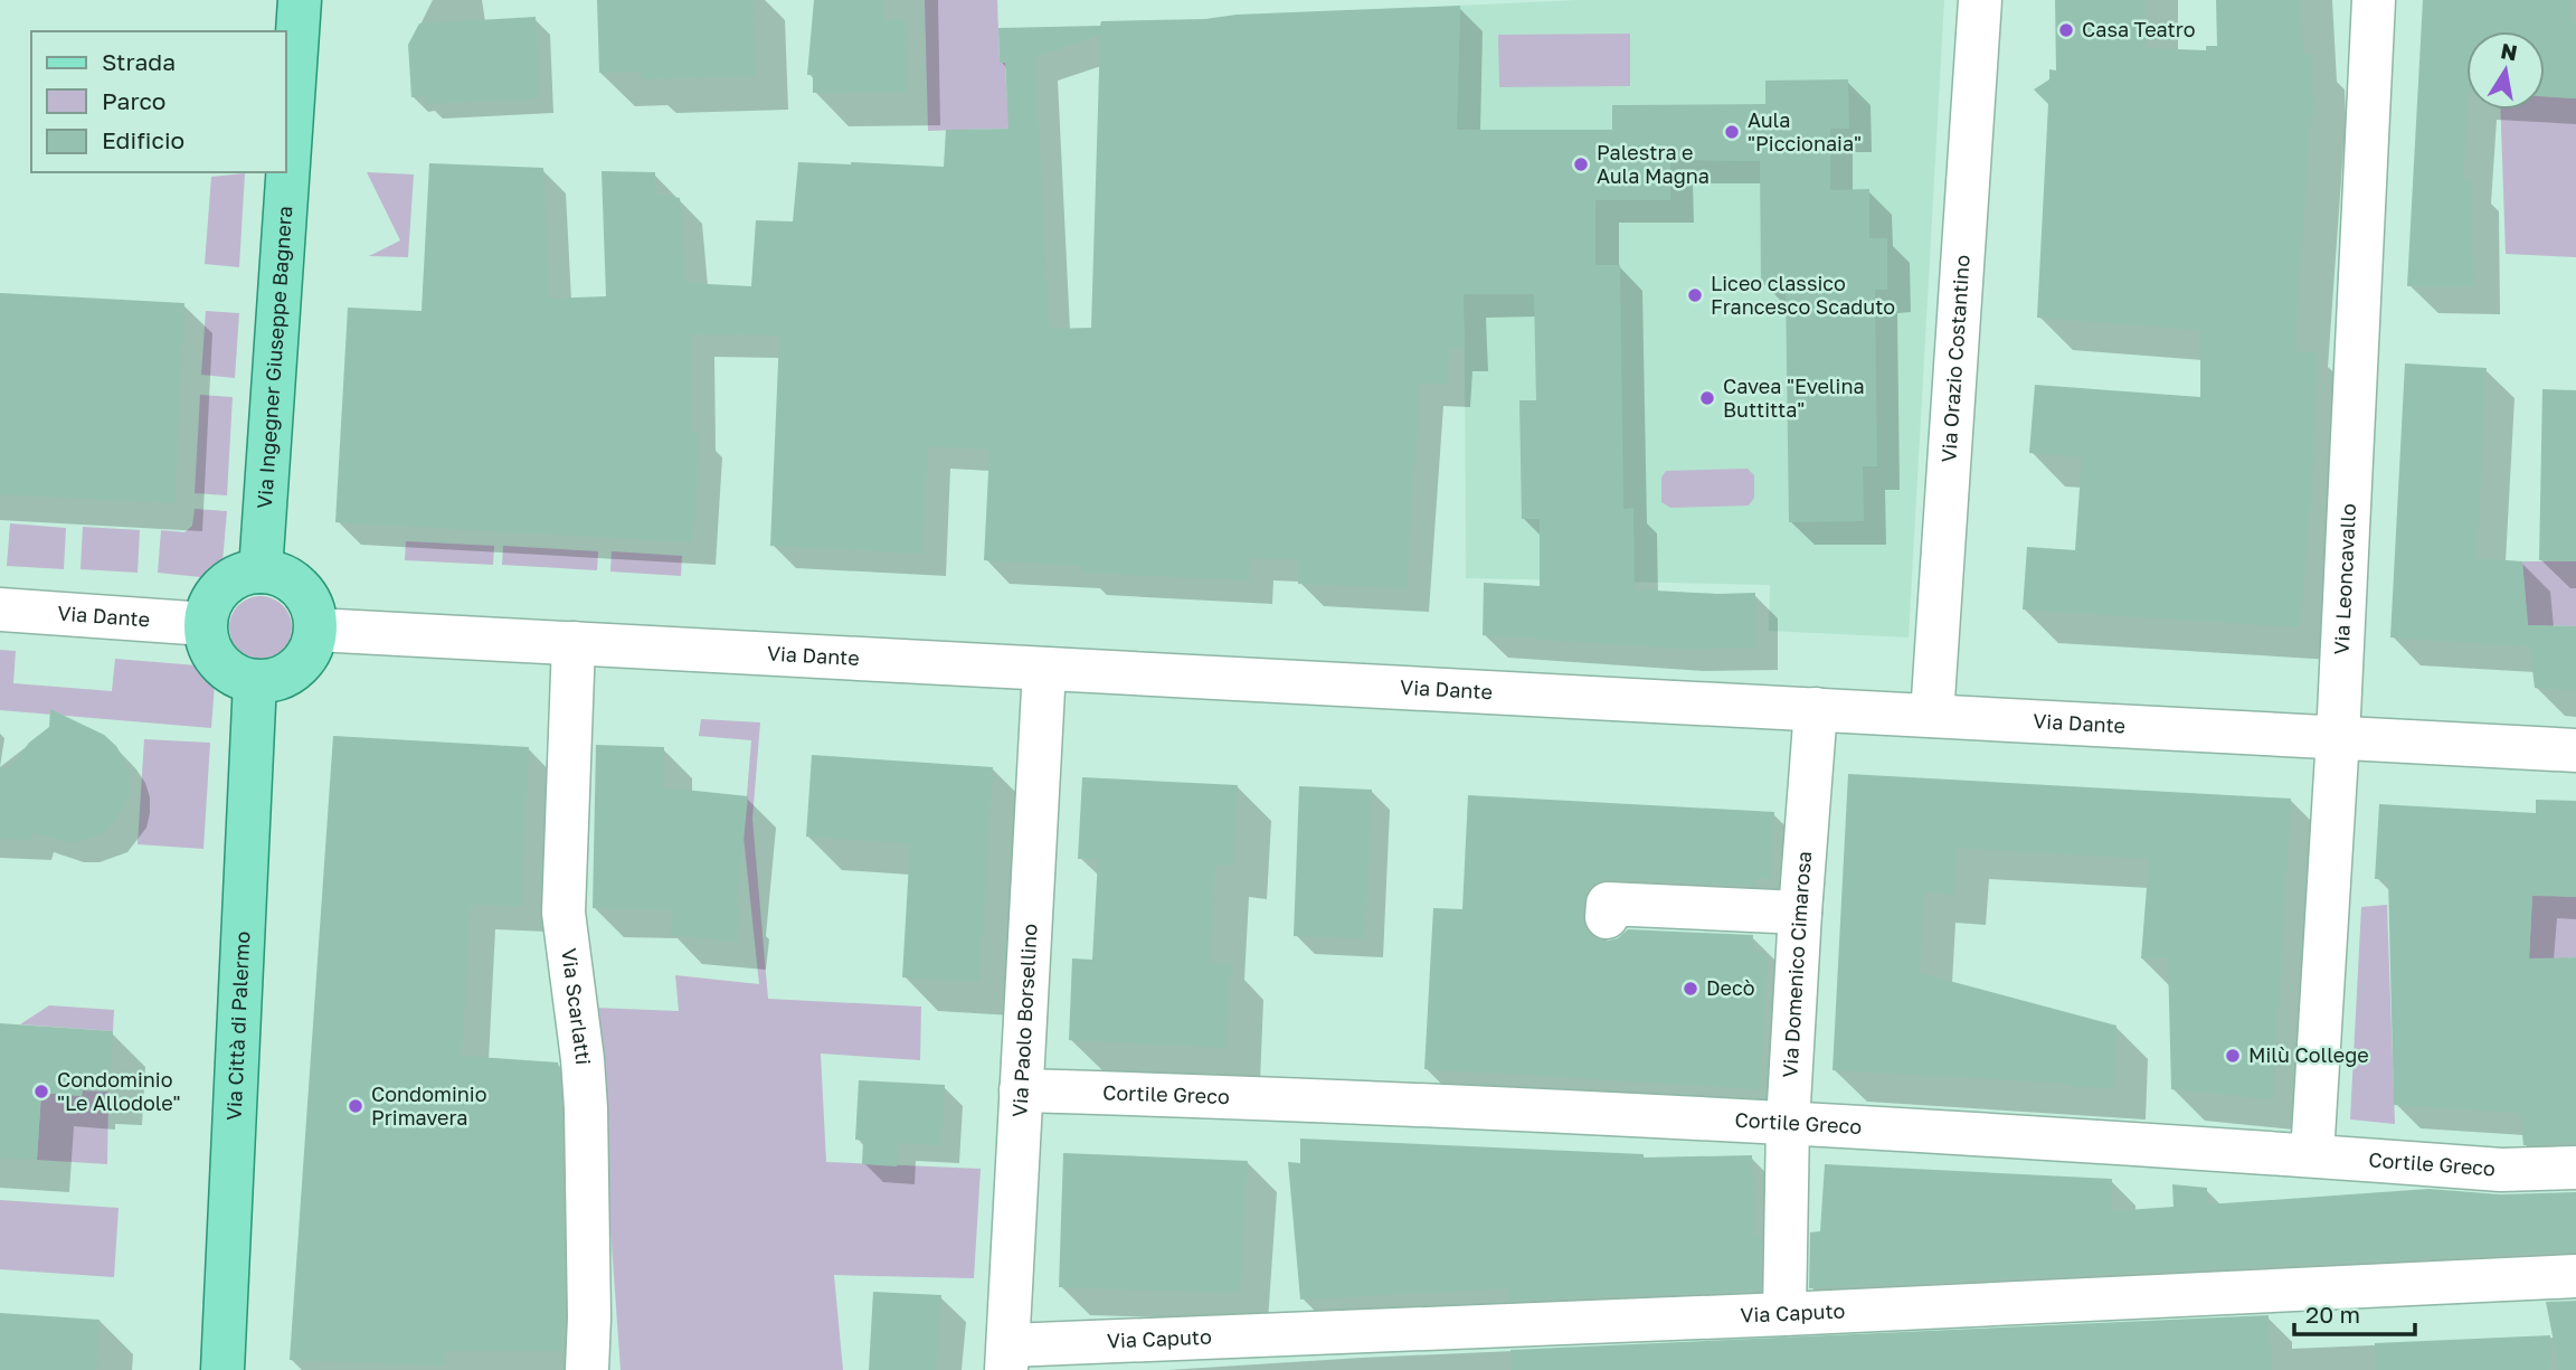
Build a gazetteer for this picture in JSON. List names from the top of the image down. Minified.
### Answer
{"streets":{"main road":["Via Ingegner Giuseppe Bagnera","Via Città di Palermo"],"street":["Via Orazio Costantino","Via Leoncavallo","Via Dante","Via Domenico Cimarosa","Via Scarlatti","Via Paolo Borsellino","Cortile Greco","Via Caputo"]},"crossings":[["Via Ingegner Giuseppe Bagnera","Via Dante"],["Via Ingegner Giuseppe Bagnera","Via Città di Palermo"],["Via Orazio Costantino","Via Dante"],["Via Leoncavallo","Via Dante"],["Via Leoncavallo","Cortile Greco"],["Via Dante","Via Domenico Cimarosa"],["Via Dante","Via Scarlatti"],["Via Dante","Via Paolo Borsellino"],["Via Dante","Via Città di Palermo"],["Via Domenico Cimarosa","Cortile Greco"],["Via Domenico Cimarosa","Via Caputo"],["Via Paolo Borsellino","Cortile Greco"],["Via Paolo Borsellino","Via Caputo"]],"places":["Casa Teatro","Aula \"Piccionaia\"","Palestra e Aula Magna","Liceo classico Francesco Scaduto","Cavea \"Evelina Buttitta\"","Decò","Milù College","Condominio \"Le Allodole\"","Condominio Primavera"],"legend":["Strada","Parco","Edificio"],"scale_bar":"20 m","north":"top"}
